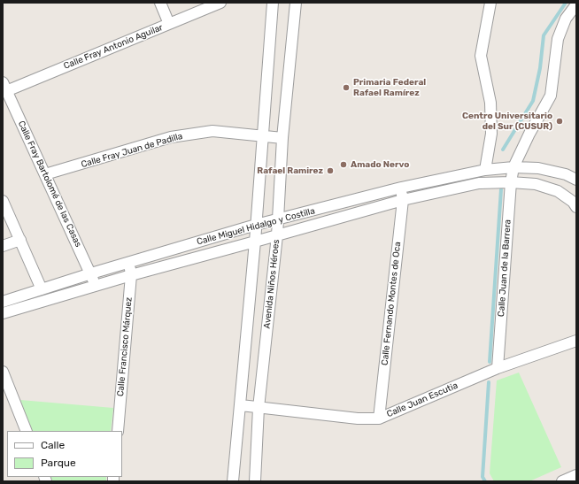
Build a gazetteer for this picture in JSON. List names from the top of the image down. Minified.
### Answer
{"streets":{"street":["Calle Fray Antonio Aguilar","Calle Fray Juan de Padilla","Calle Fray Bartolomé de las Casas","Calle Miguel Hidalgo y Costilla","Calle Juan de la Barrera","Avenida Niños Héroes","Calle Fernando Montes de Oca","Calle Francisco Márquez","Calle Juan Escutia"]},"crossings":[["Calle Fray Antonio Aguilar","Calle Fray Bartolomé de las Casas"],["Calle Fray Juan de Padilla","Calle Fray Bartolomé de las Casas"],["Calle Fray Juan de Padilla","Avenida Niños Héroes"],["Calle Fray Bartolomé de las Casas","Calle Miguel Hidalgo y Costilla"],["Calle Miguel Hidalgo y Costilla","Calle Juan de la Barrera"],["Calle Miguel Hidalgo y Costilla","Avenida Niños Héroes"],["Calle Miguel Hidalgo y Costilla","Calle Fernando Montes de Oca"],["Calle Miguel Hidalgo y Costilla","Calle Francisco Márquez"],["Calle Juan de la Barrera","Calle Juan Escutia"],["Avenida Niños Héroes","Calle Juan Escutia"],["Calle Fernando Montes de Oca","Calle Juan Escutia"]],"places":["Primaria Federal Rafael Ramírez","Centro Universitario del Sur (CUSUR)","Amado Nervo","Rafael Ramirez"],"legend":["Calle","Parque"]}
